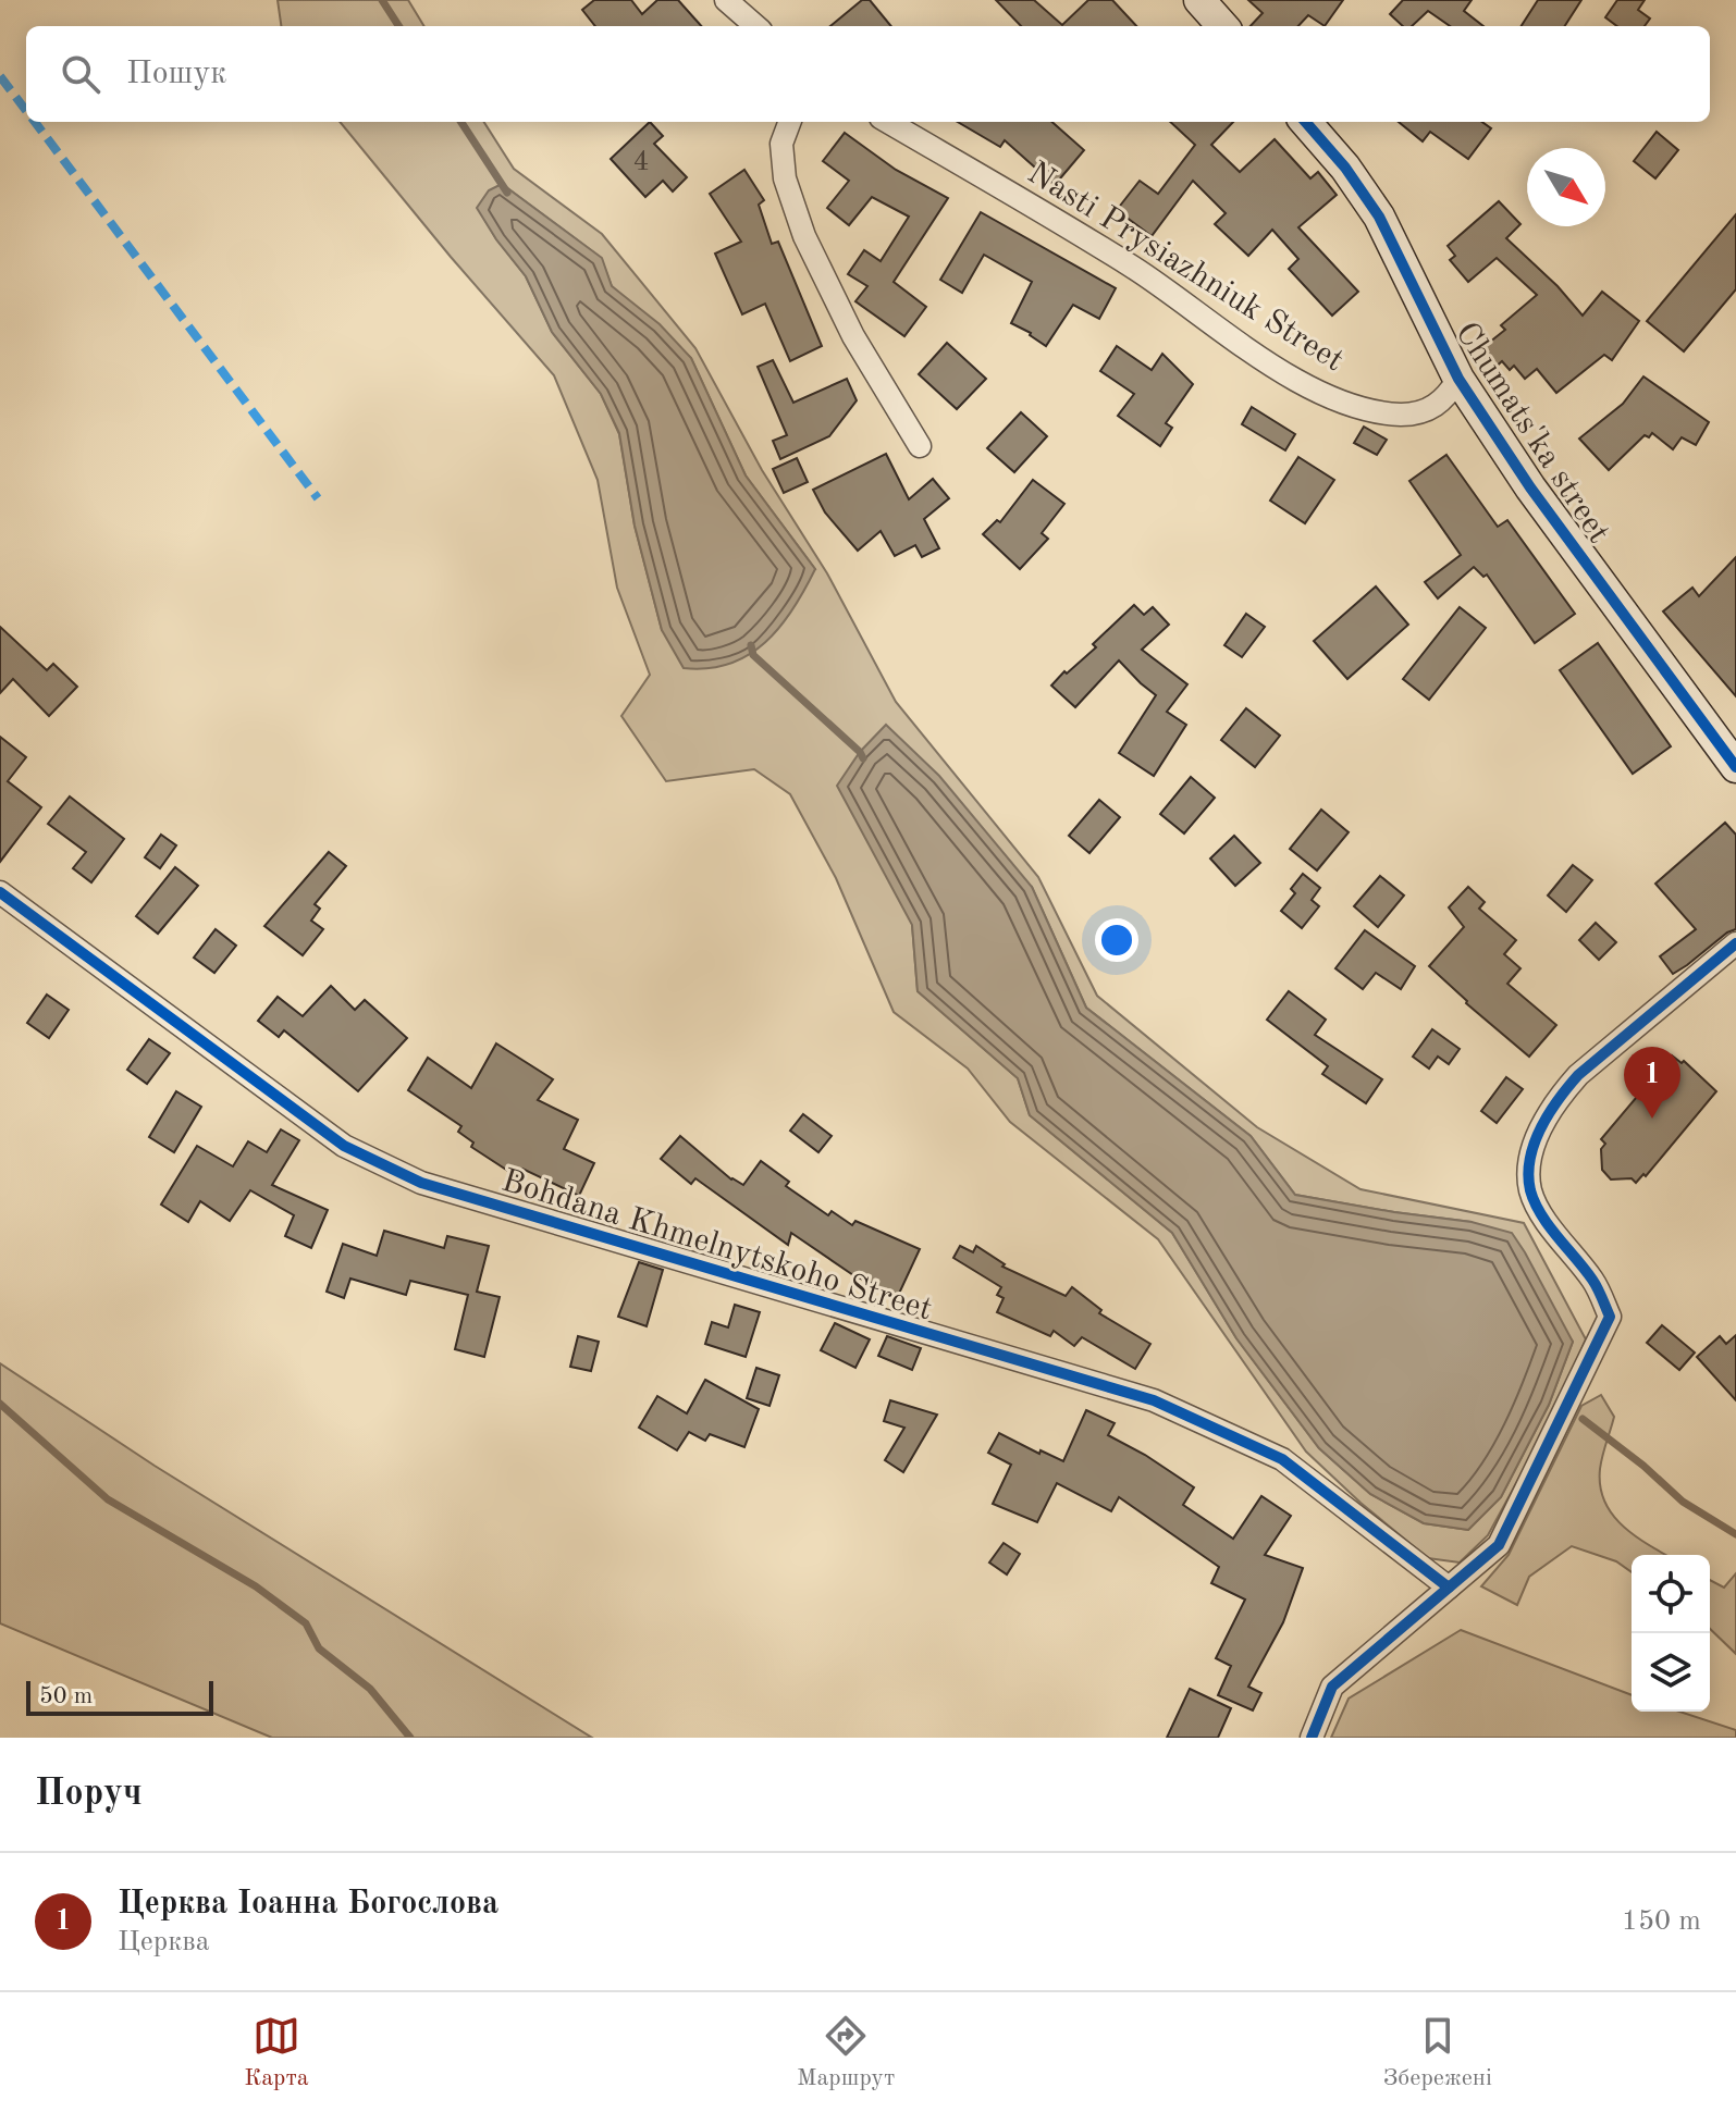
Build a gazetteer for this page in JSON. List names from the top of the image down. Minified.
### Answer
{"streets":{"street":["Nasti Prysiazhniuk Street","Chumats'ka street","Bohdana Khmelnytskoho Street"]},"crossings":[["Nasti Prysiazhniuk Street","Chumats'ka street"]],"house_numbers":["4"],"scale_bar":"50 m","north":"bottom right","page":{"search":"Пошук","pins":"1","scale":"50 m","heading":"Поруч","list":[{"mark":"1","name":"Церква Іоанна Богослова","note":"Церква","value":"150 m"}],"nav":["Карта","Маршрут","Збережені"]}}
